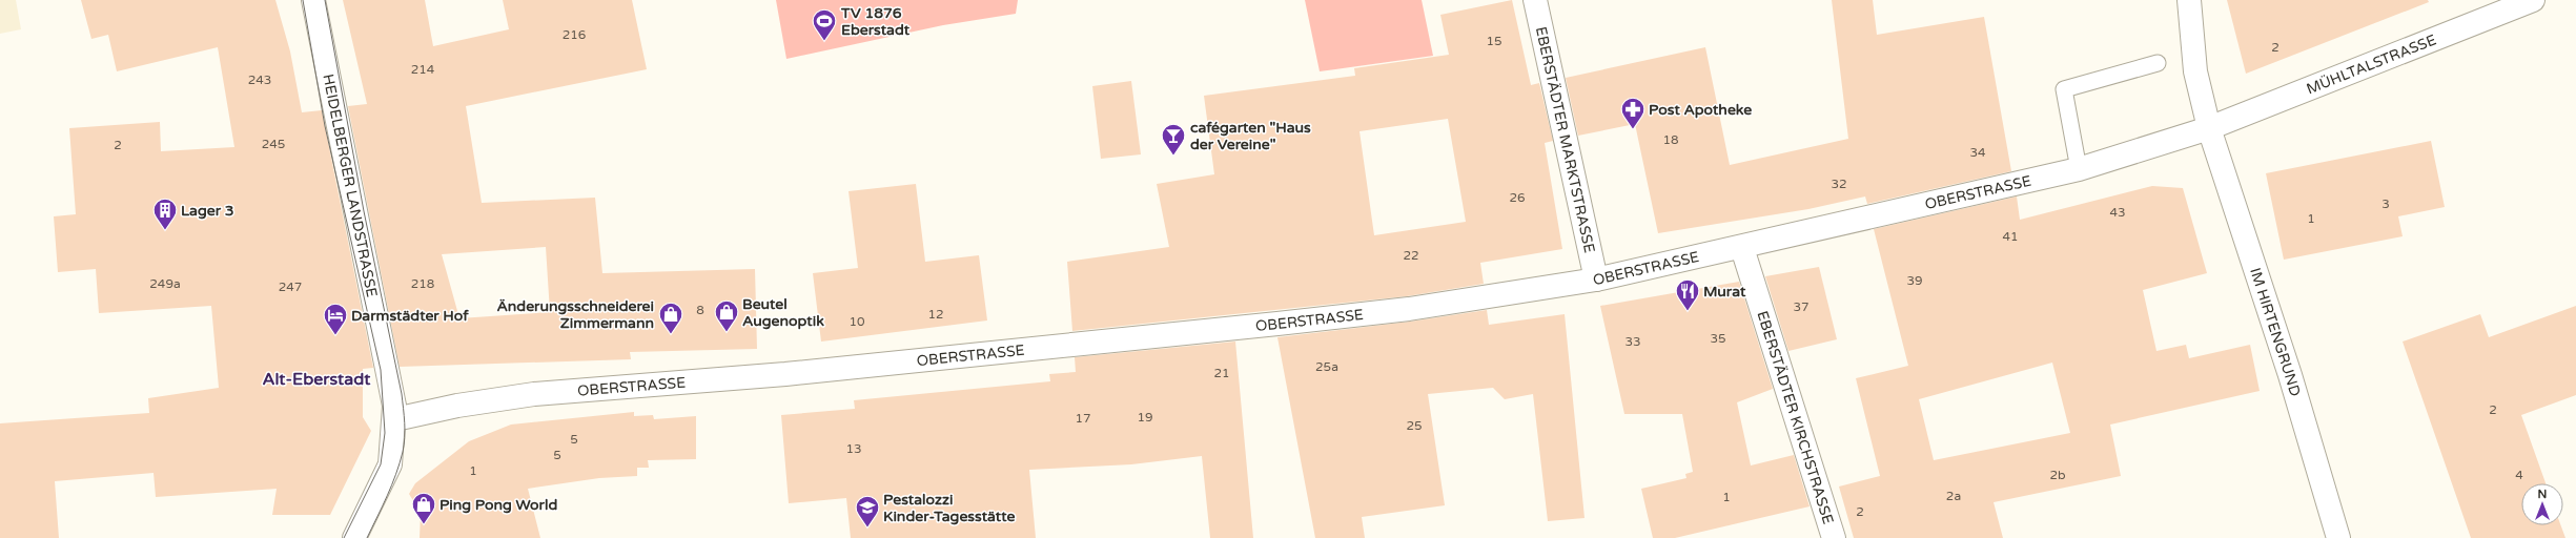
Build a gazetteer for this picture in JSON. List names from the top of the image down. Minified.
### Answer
{"streets":{"street":["MÜHLTALSTRASSE","EBERSTÄDTER MARKTSTRASSE","HEIDELBERGER LANDSTRASSE","OBERSTRASSE","IM HIRTENGRUND","EBERSTÄDTER KIRCHSTRASSE"]},"crossings":[["MÜHLTALSTRASSE","OBERSTRASSE"],["MÜHLTALSTRASSE","IM HIRTENGRUND"],["EBERSTÄDTER MARKTSTRASSE","OBERSTRASSE"],["HEIDELBERGER LANDSTRASSE","OBERSTRASSE"],["OBERSTRASSE","IM HIRTENGRUND"],["OBERSTRASSE","EBERSTÄDTER KIRCHSTRASSE"]],"districts":["Alt-Eberstadt"],"places":{"sports":["TV 1876 Eberstadt"],"pharmacy":["Post Apotheke"],"bar":["cafégarten \"Haus der Vereine\""],"building":["Lager 3"],"restaurant":["Murat"],"shop":["Beutel Augenoptik","Änderungsschneiderei Zimmermann","Ping Pong World"],"hotel":["Darmstädter Hof"],"school or university":["Pestalozzi Kinder-Tagesstätte"]},"house_numbers":["216","15","2","214","243","18","245","2","34","32","26","3","43","1","41","22","39","249a","218","247","37","8","12","10","35","33","25a","21","2","19","17","25","5","13","5","1","2b","4","2a","1","2"],"north":"top"}
